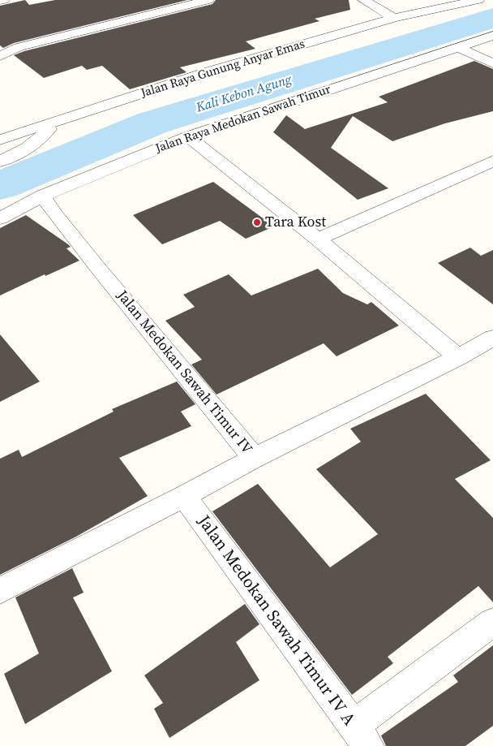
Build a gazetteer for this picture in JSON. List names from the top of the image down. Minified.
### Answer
{"streets":{"street":["Jalan Raya Gunung Anyar Emas","Jalan Raya Medokan Sawah Timur","Jalan Medokan Sawah Timur IV","Jalan Medokan Sawah Timur IV A"]},"crossings":[["Jalan Raya Medokan Sawah Timur","Jalan Medokan Sawah Timur IV"],["Jalan Medokan Sawah Timur IV","Jalan Medokan Sawah Timur IV A"]],"water":["Kali Kebon Agung"],"places":["Tara Kost"]}
